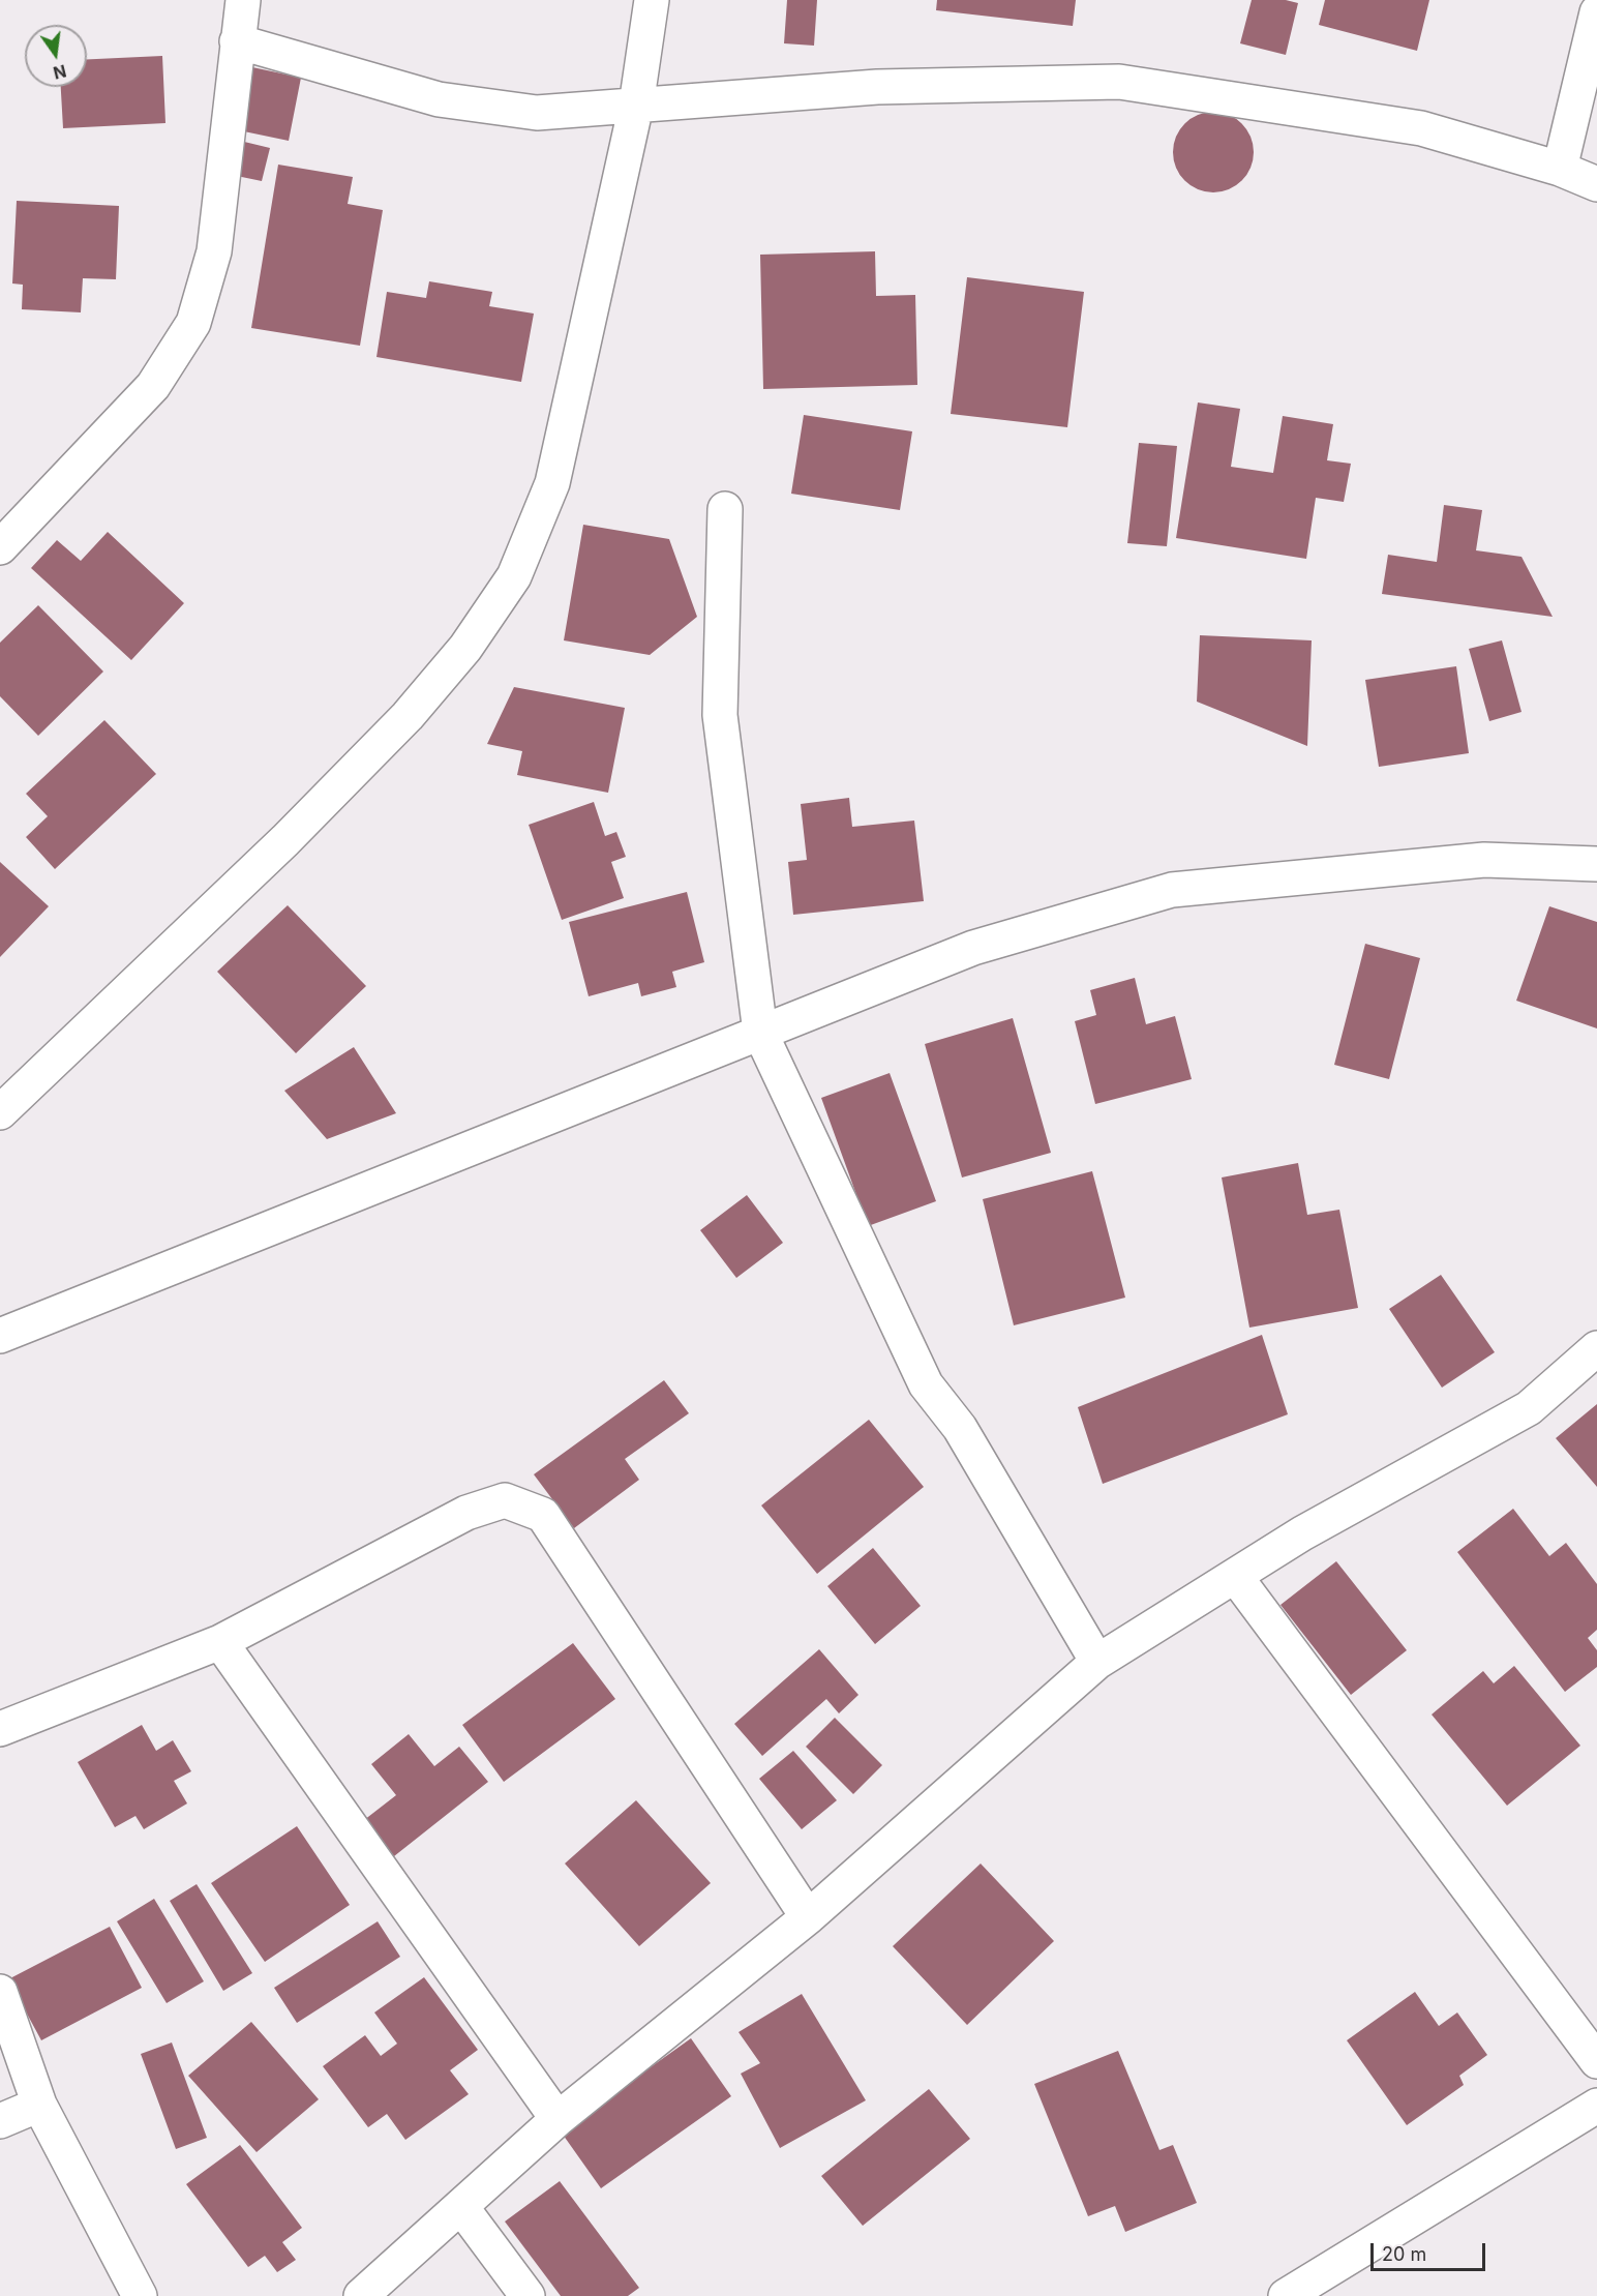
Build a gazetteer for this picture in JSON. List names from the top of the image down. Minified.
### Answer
{"scale_bar":"20 m","north":"bottom"}
